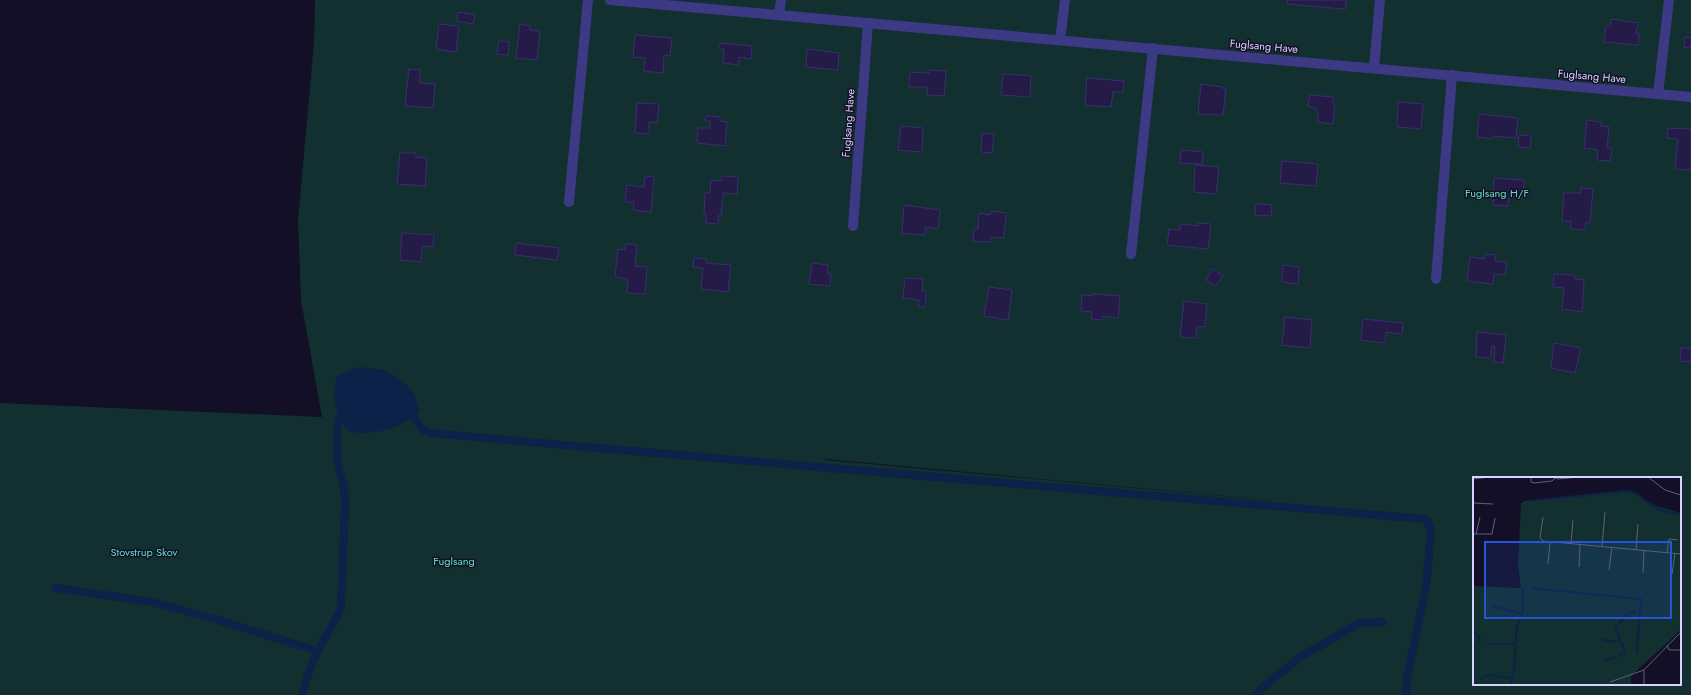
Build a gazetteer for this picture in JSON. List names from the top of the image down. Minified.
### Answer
{"streets":{"street":["Fuglsang Have"]},"parks":["Fuglsang H/F","Stovstrup Skov","Fuglsang"]}
